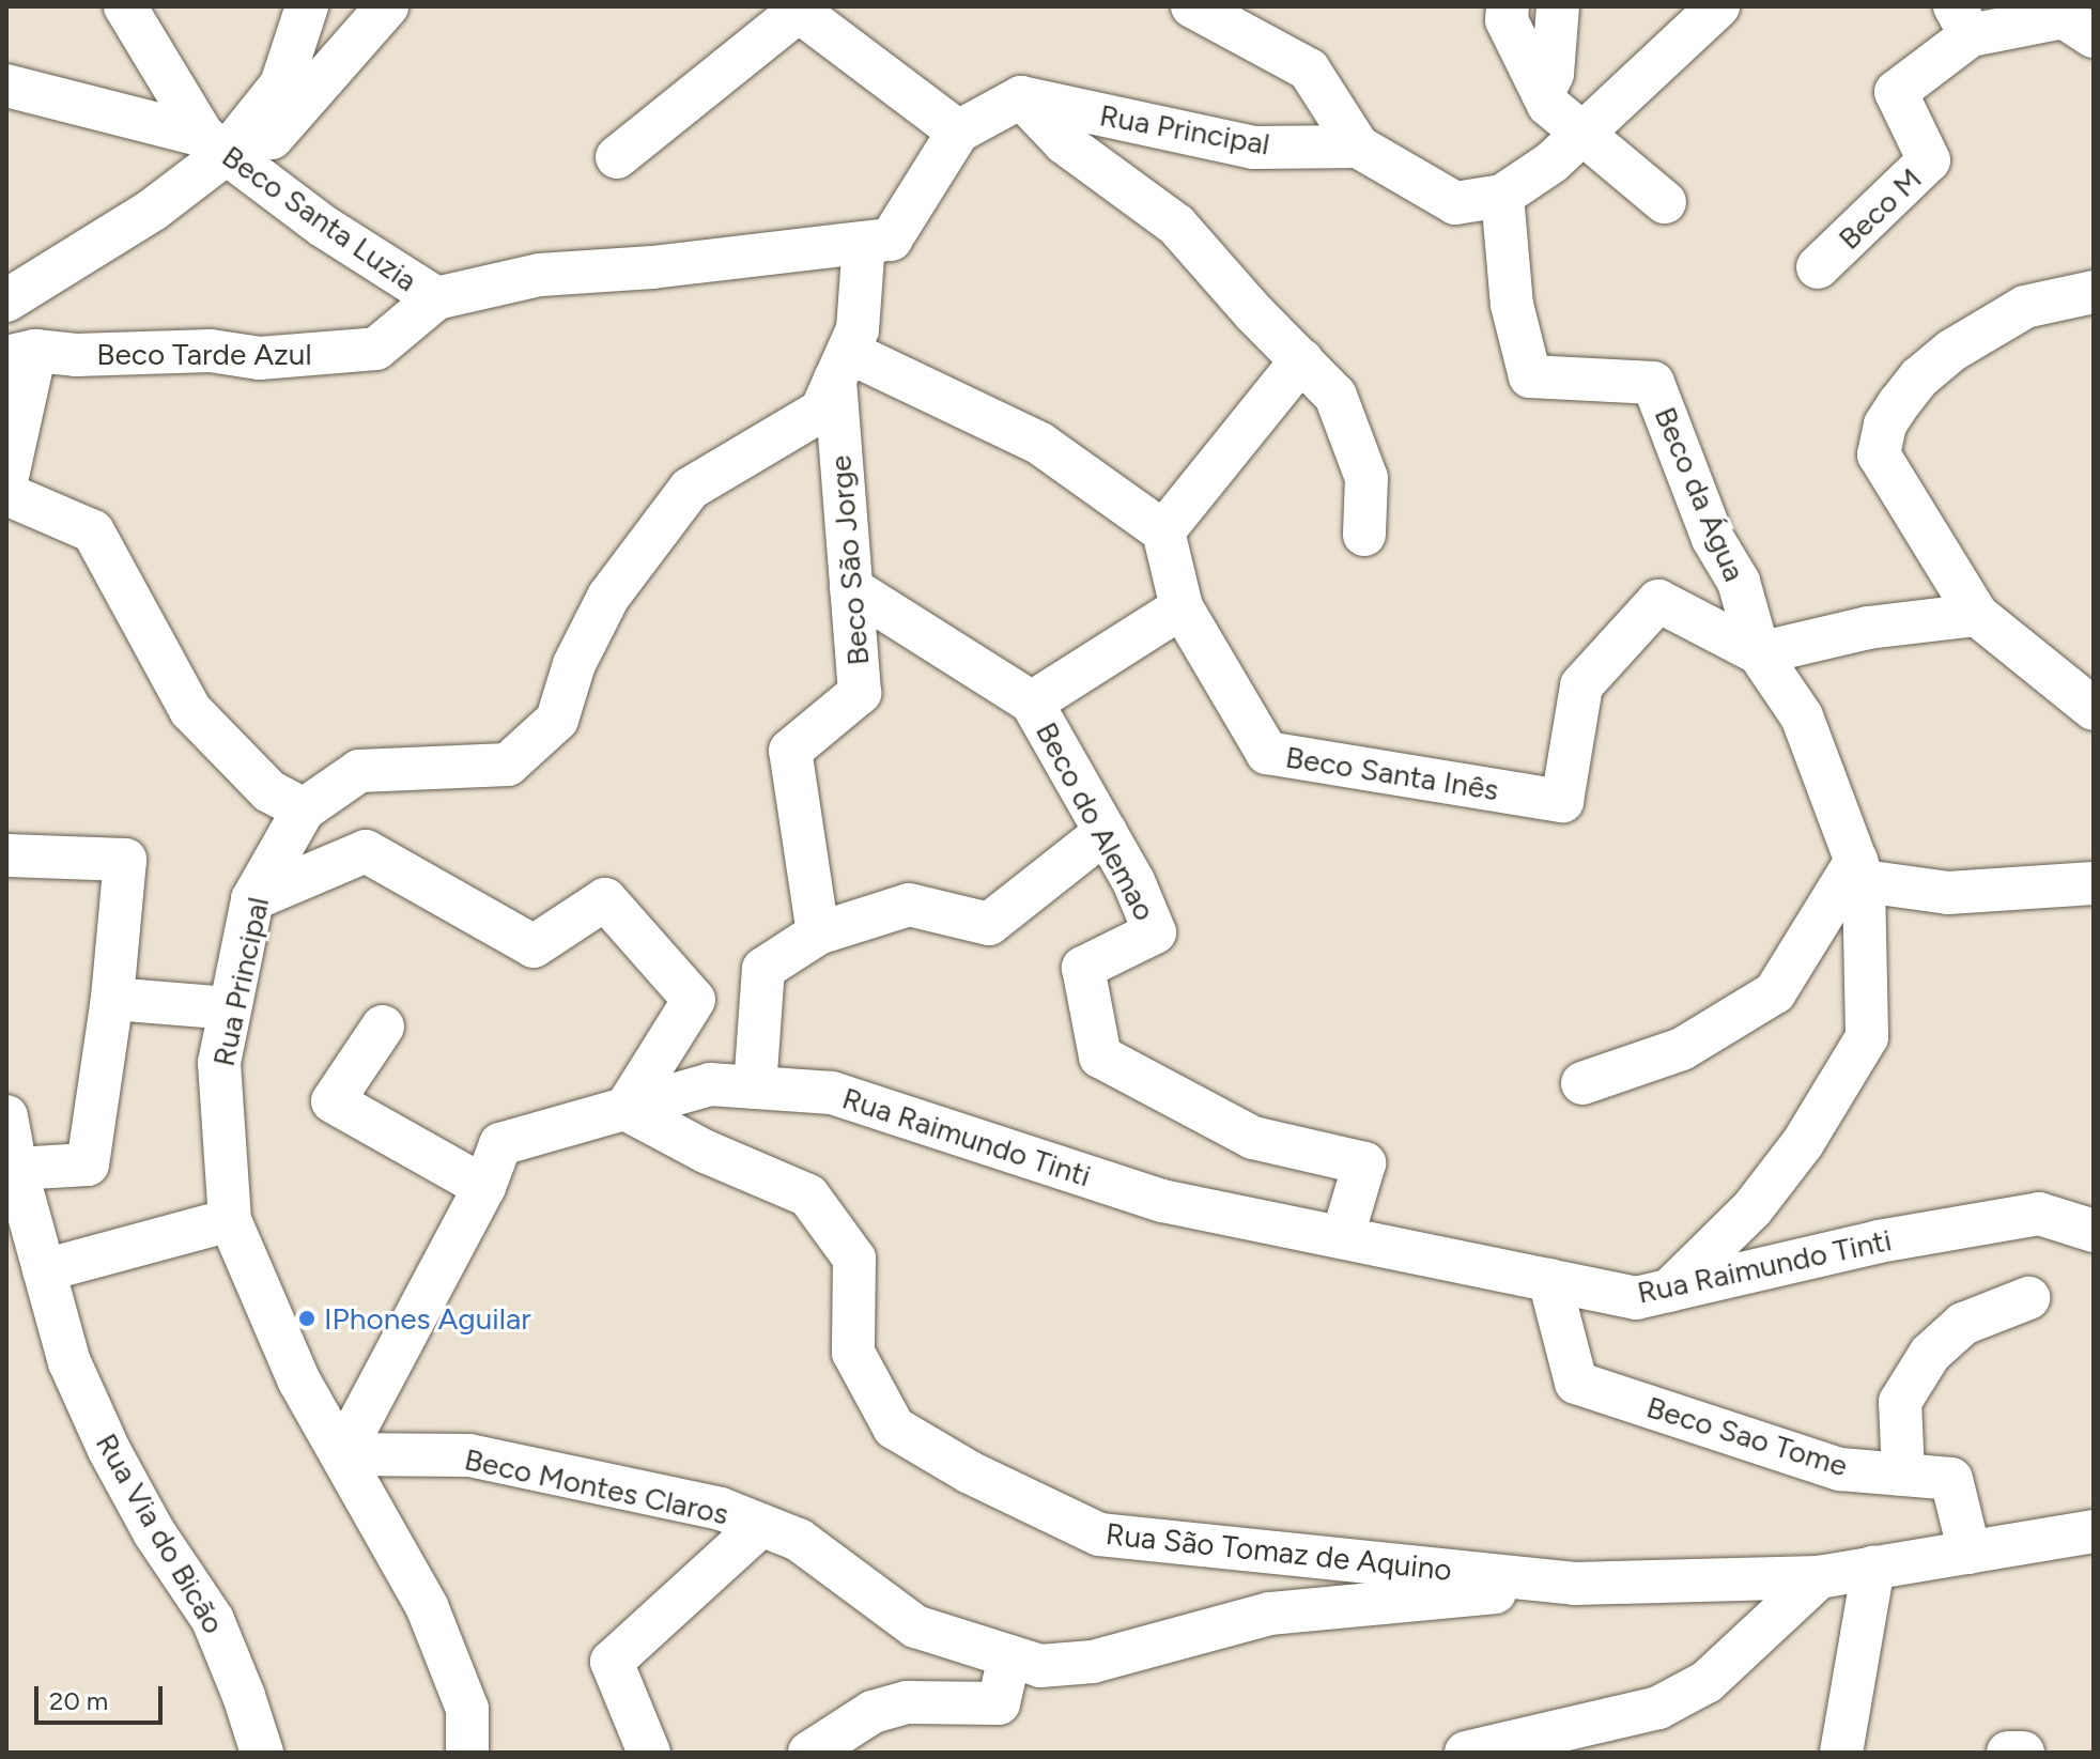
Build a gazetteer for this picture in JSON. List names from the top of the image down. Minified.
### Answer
{"streets":{"street":["Rua Principal","Beco M","Beco Santa Luzia","Beco Tarde Azul","Beco da Água","Beco São Jorge","Beco Santa Inês","Beco do Alemao","Rua Raimundo Tinti","Beco Sao Tome","Beco Montes Claros","Rua Via do Bicão","Rua São Tomaz de Aquino"]},"crossings":[["Rua Principal","Beco Santa Luzia"],["Rua Principal","Beco São Jorge"],["Rua Principal","Rua Raimundo Tinti"],["Rua Principal","Beco Montes Claros"],["Beco Santa Luzia","Beco Tarde Azul"],["Beco da Água","Beco Santa Inês"],["Beco São Jorge","Beco do Alemao"],["Beco do Alemao","Rua Raimundo Tinti"],["Rua Raimundo Tinti","Beco Sao Tome"],["Rua Raimundo Tinti","Beco Montes Claros"],["Rua Raimundo Tinti","Rua São Tomaz de Aquino"],["Beco Sao Tome","Rua São Tomaz de Aquino"],["Beco Montes Claros","Rua São Tomaz de Aquino"]],"places":["IPhones Aguilar"],"scale_bar":"20 m"}
